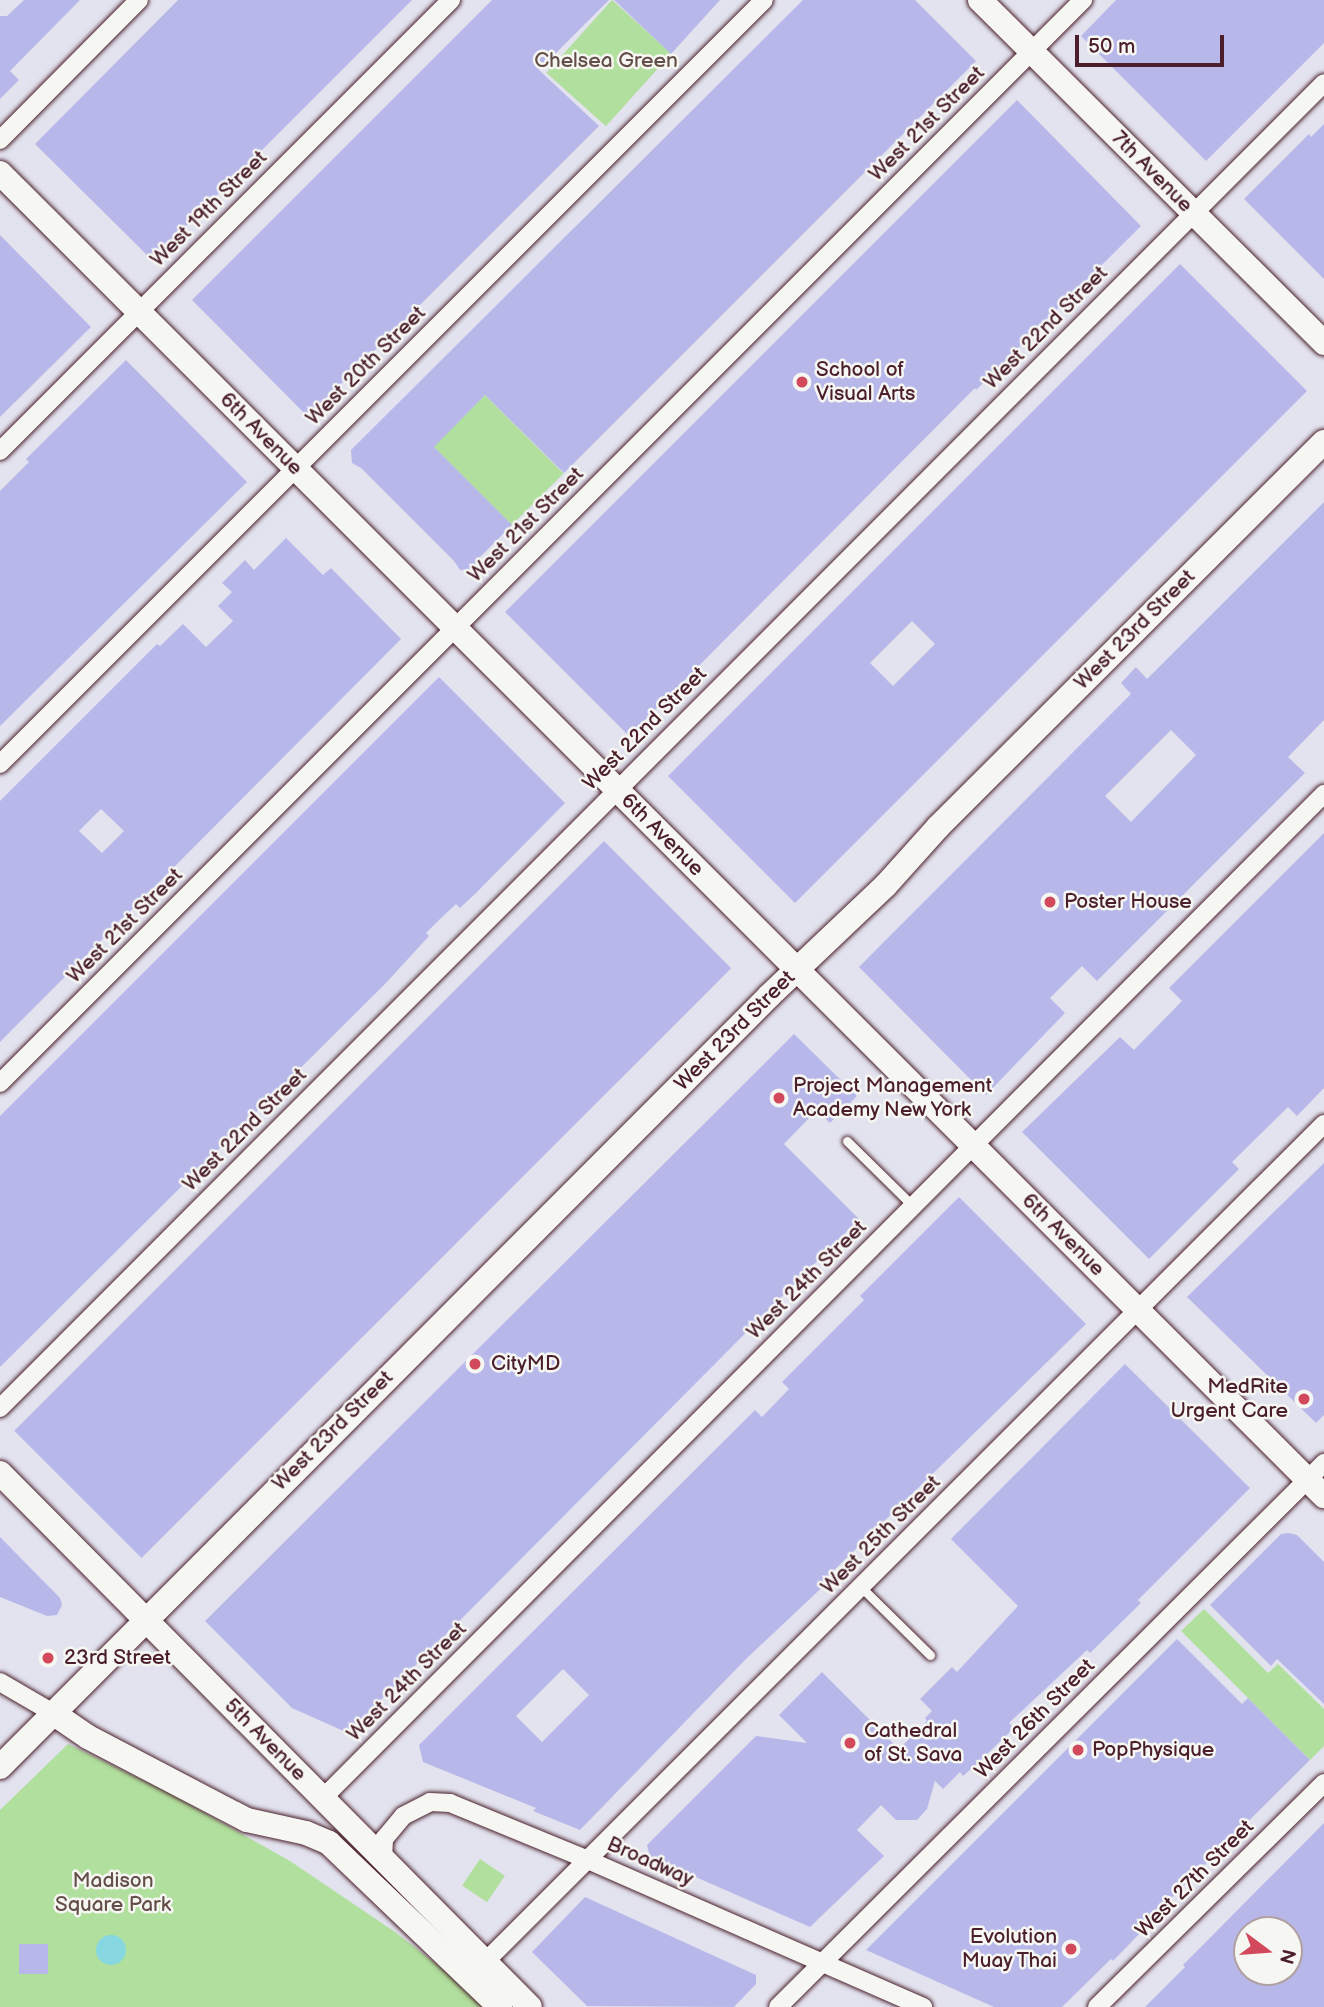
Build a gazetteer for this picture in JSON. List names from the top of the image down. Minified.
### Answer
{"streets":{"main road":["7th Avenue","6th Avenue","West 23rd Street","5th Avenue"],"street":["West 21st Street","West 19th Street","West 22nd Street","West 20th Street","West 24th Street","West 25th Street","West 26th Street","Broadway","West 27th Street"]},"crossings":[["West 21st Street","7th Avenue"],["West 21st Street","6th Avenue"],["7th Avenue","West 22nd Street"],["West 19th Street","6th Avenue"],["West 22nd Street","6th Avenue"],["West 20th Street","6th Avenue"],["6th Avenue","West 23rd Street"],["6th Avenue","West 24th Street"],["6th Avenue","West 25th Street"],["6th Avenue","West 26th Street"],["West 23rd Street","5th Avenue"],["West 24th Street","5th Avenue"],["West 25th Street","5th Avenue"],["West 25th Street","Broadway"],["West 26th Street","Broadway"],["5th Avenue","Broadway"]],"parks":["Chelsea Green","Madison Square Park"],"places":["School of Visual Arts","Poster House","Project Management Academy New York","CityMD","MedRite Urgent Care","23rd Street","Cathedral of St. Sava","PopPhysique","Evolution Muay Thai"],"scale_bar":"50 m","north":"right"}
